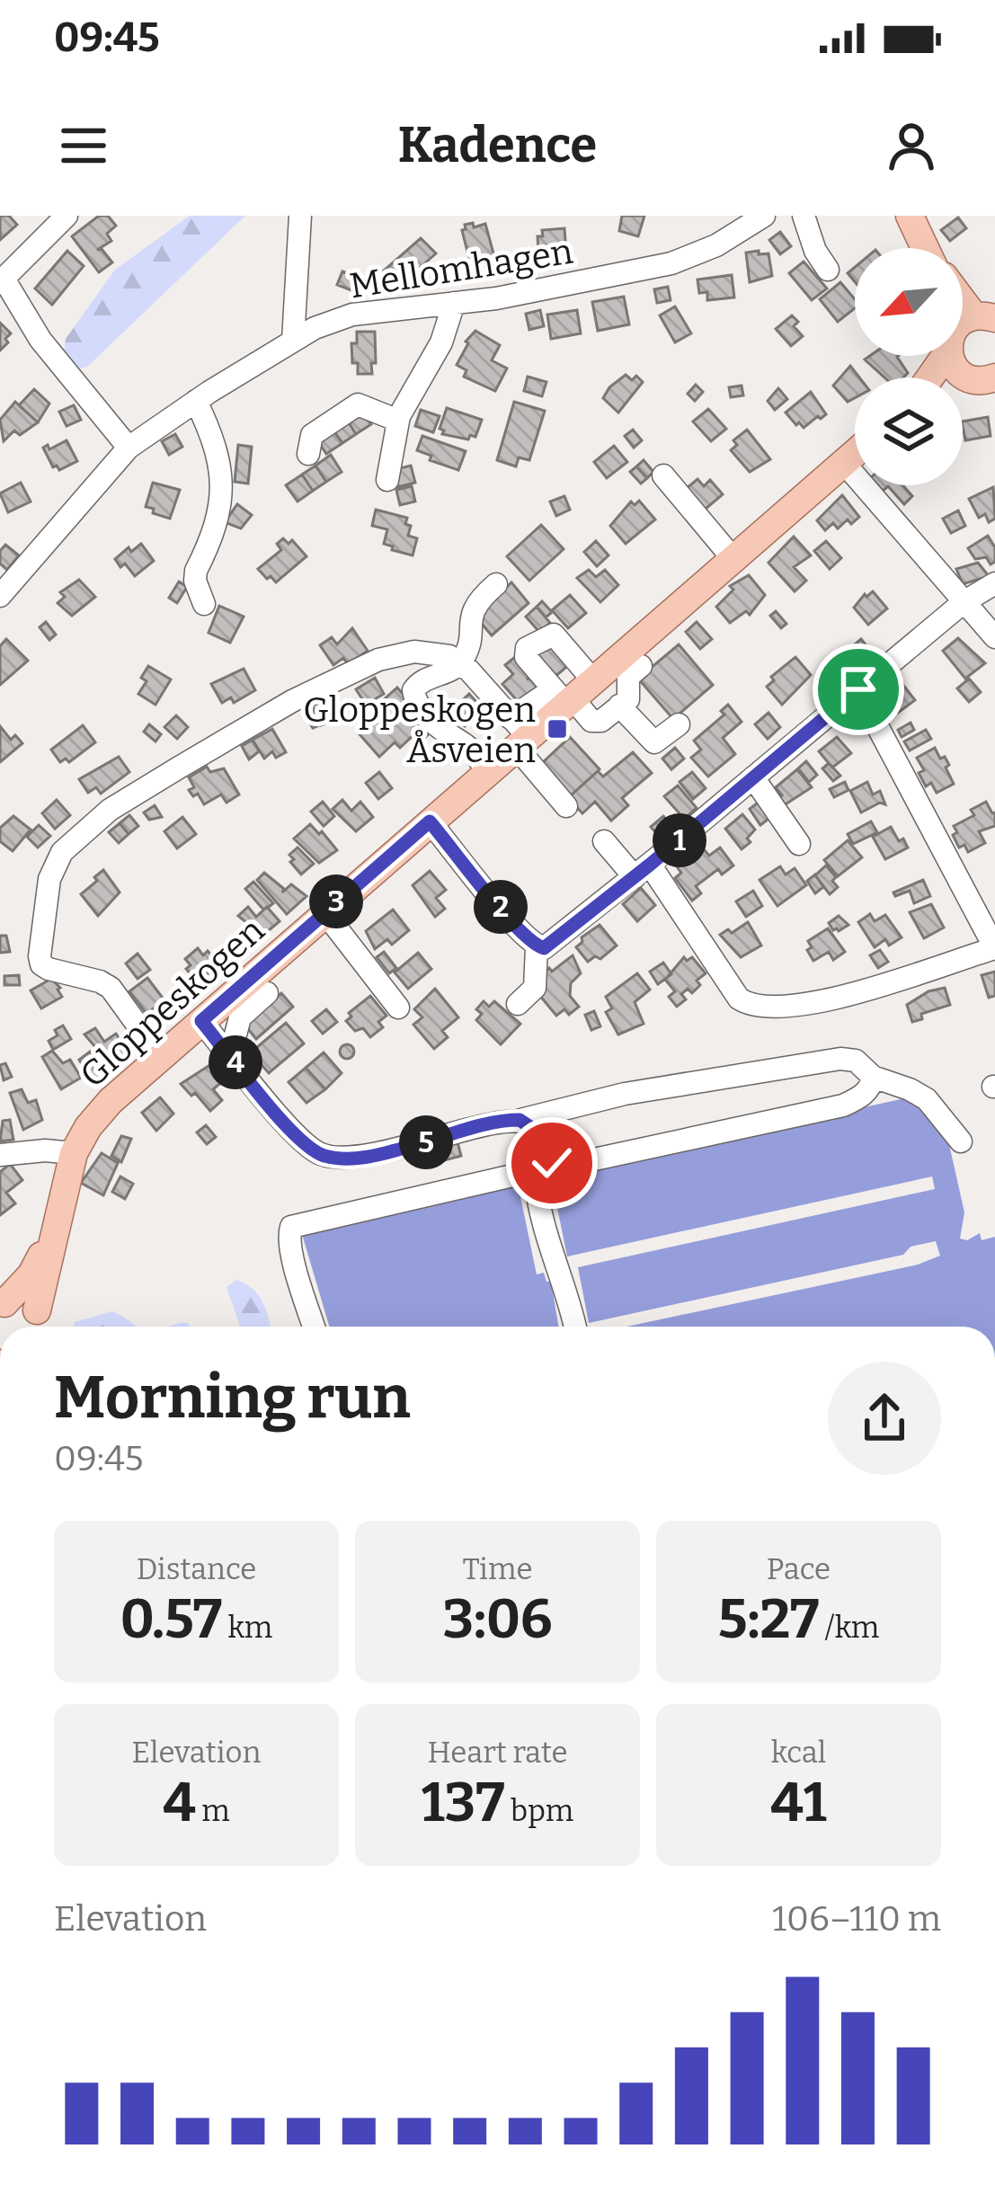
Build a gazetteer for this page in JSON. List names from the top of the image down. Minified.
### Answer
{"streets":{"main road":["Gloppeskogen"],"street":["Mellomhagen"]},"places":{"transit":["Gloppeskogen Åsveien"]},"north":"bottom left","page":{"status":"09:45","header":"Kadence","pins":["1","3","2","4","5"],"heading":["Morning run","09:45"],"stats":[["Distance","0.57 km"],["Time","3:06"],["Pace","5:27 /km"],["Elevation","4 m"],["Heart rate","137 bpm"],["kcal","41"]],"chart":["Elevation","106–110 m"]}}
